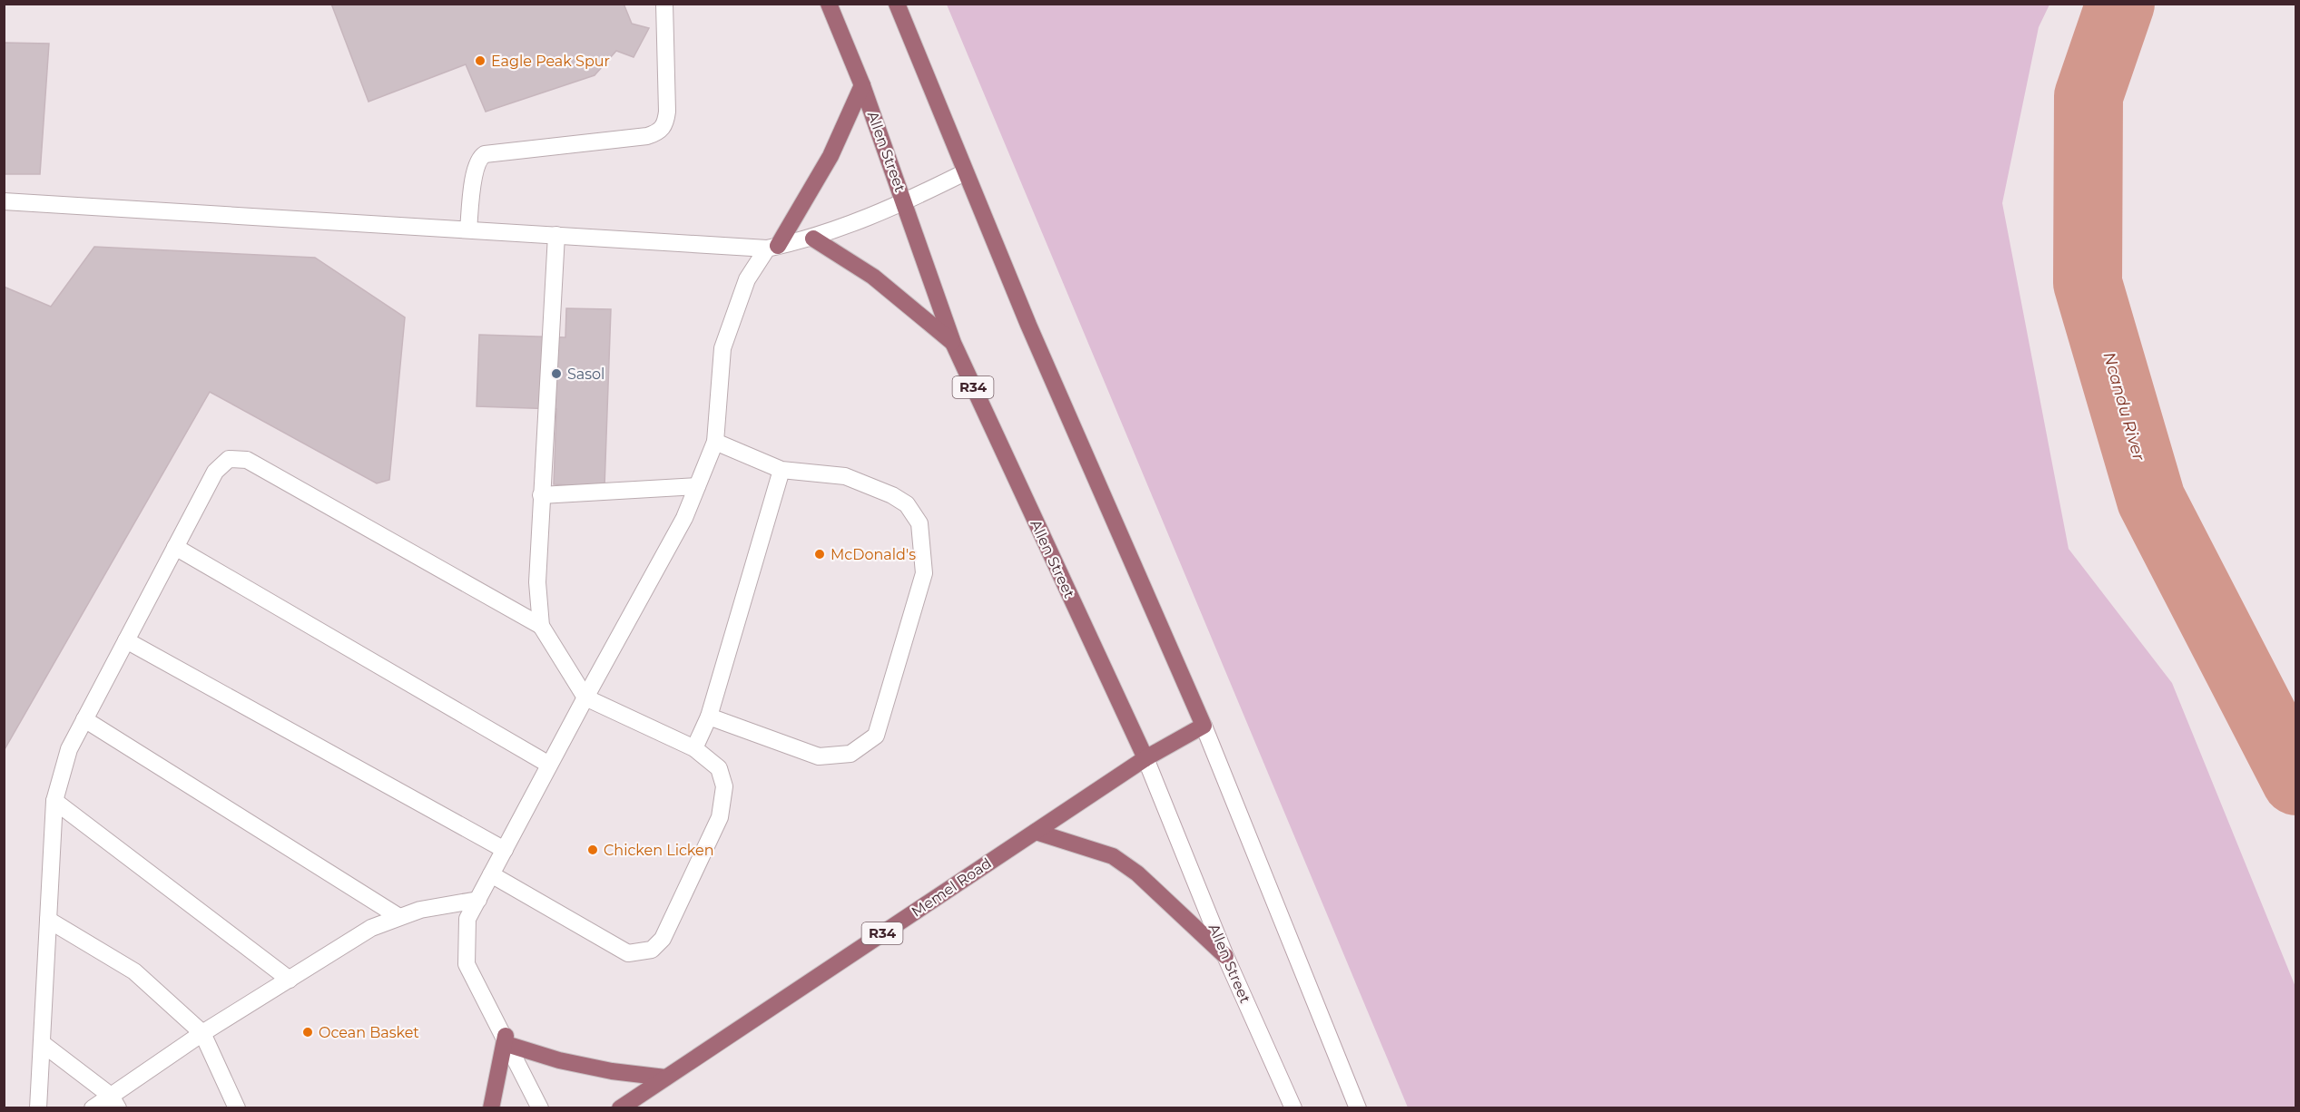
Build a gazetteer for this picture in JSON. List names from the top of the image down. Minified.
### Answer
{"streets":{"main road":["Allen Street","R34","Memel Road"]},"crossings":[["Allen Street","Memel Road"]],"water":["Ncandu River"],"places":["Eagle Peak Spur","Sasol","McDonald's","Chicken Licken","Ocean Basket"]}
